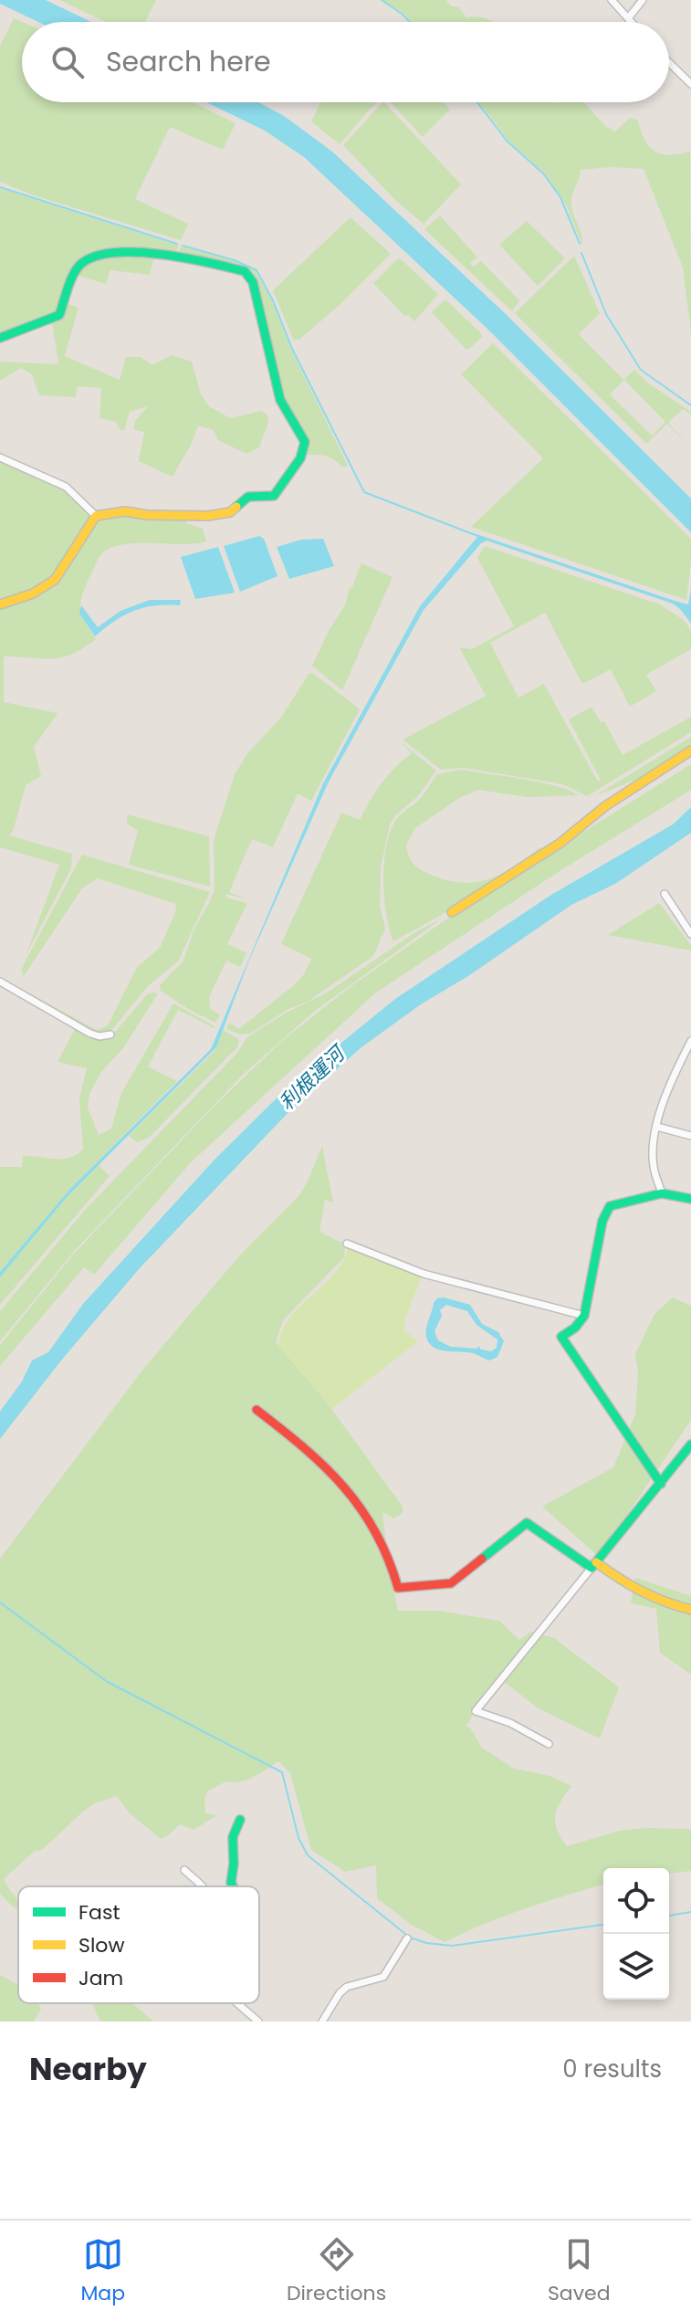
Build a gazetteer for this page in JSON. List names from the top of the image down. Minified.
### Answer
{"water":["利根運河"],"legend":["Fast","Slow","Jam"],"page":{"search":"Search here","heading":["Nearby","0 results"],"nav":["Map","Directions","Saved"]}}
